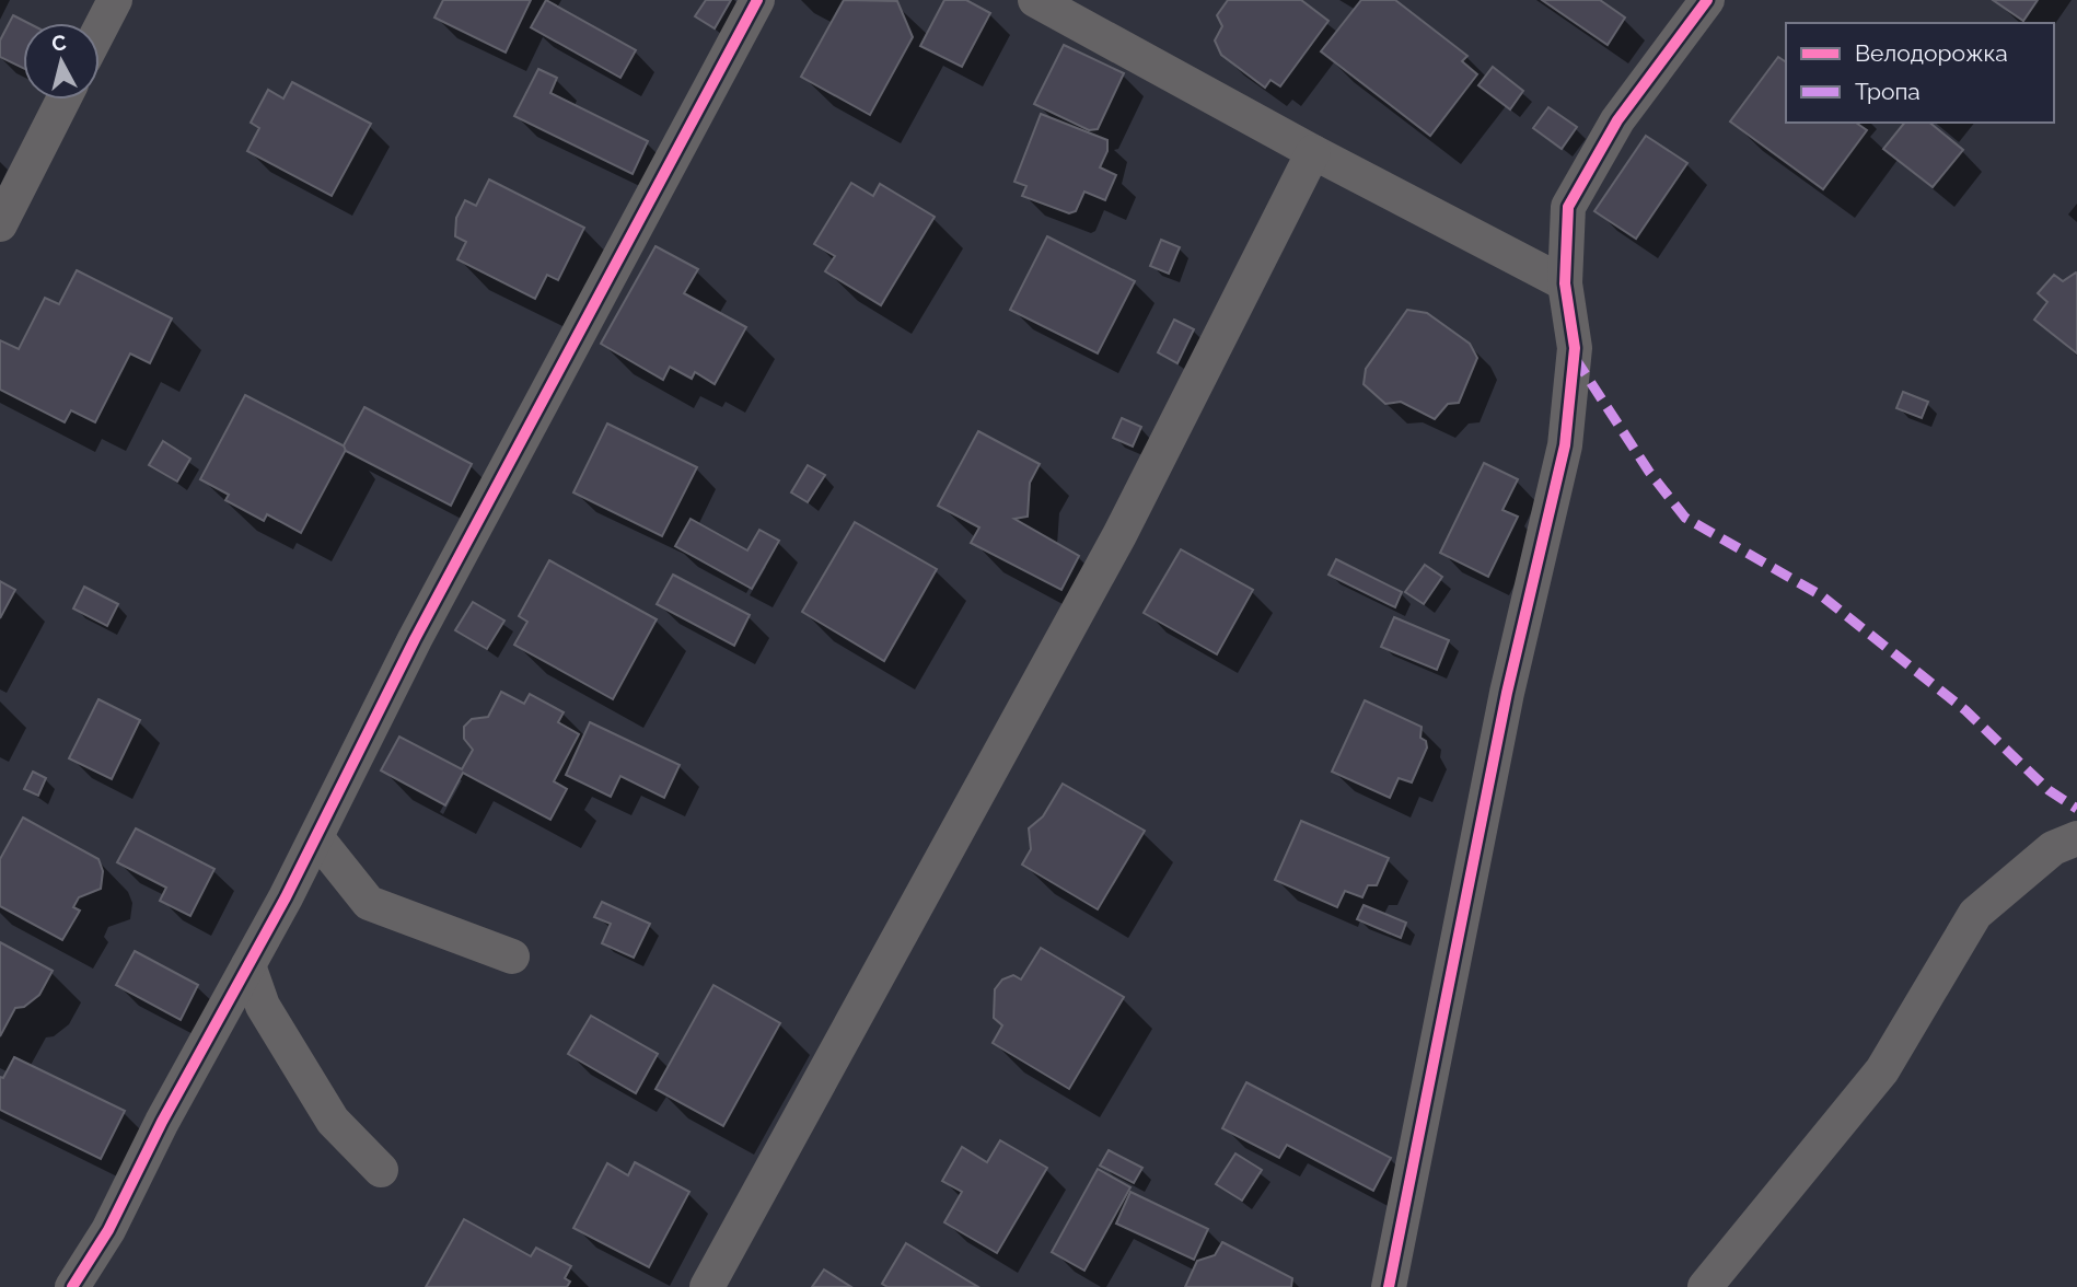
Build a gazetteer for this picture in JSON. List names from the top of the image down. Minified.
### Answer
{"legend":["Велодорожка","Тропа"],"north":"top"}
